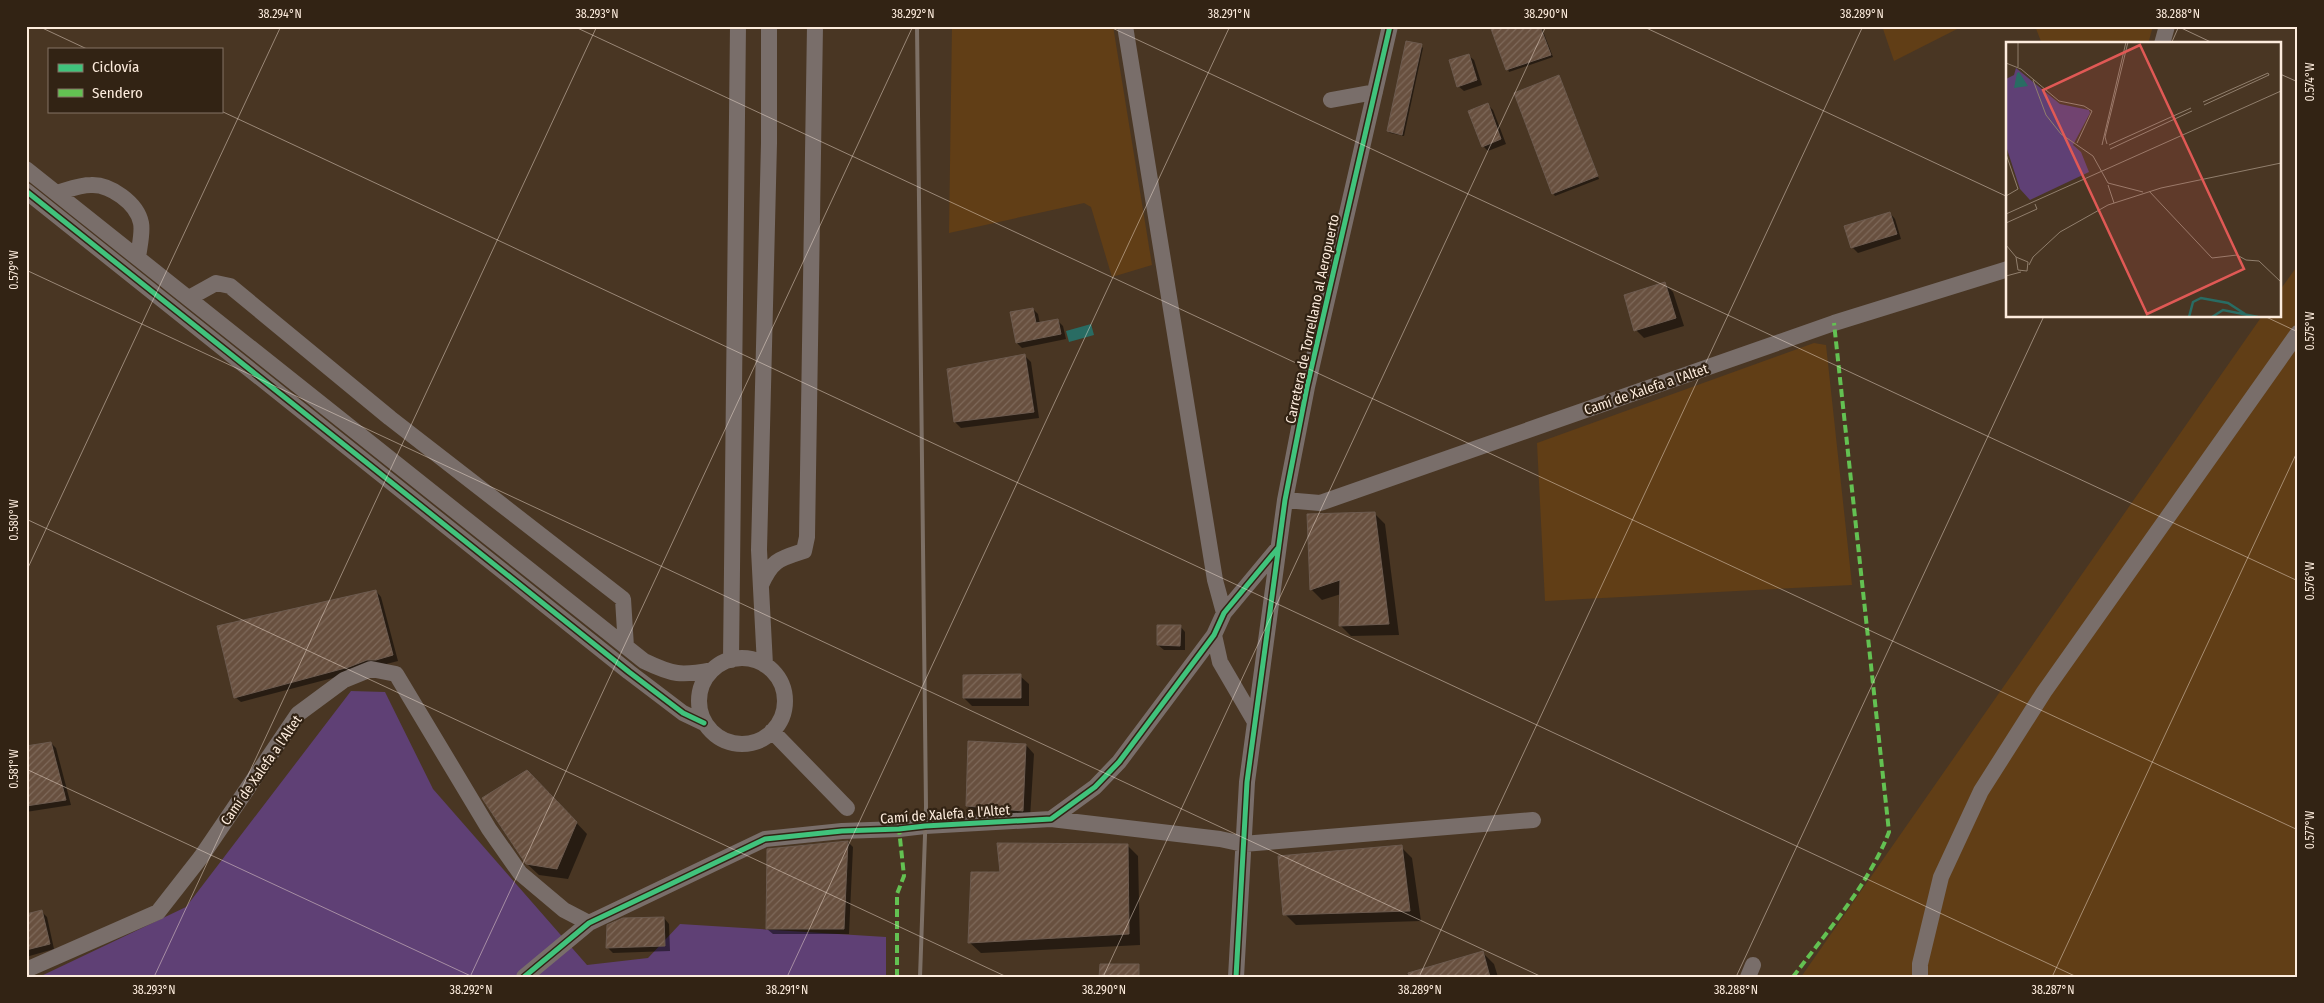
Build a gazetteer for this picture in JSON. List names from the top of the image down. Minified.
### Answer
{"streets":{"street":["Carretera de Torrellano al Aeropuerto","Camí de Xalefa a l'Altet"]},"crossings":[["Carretera de Torrellano al Aeropuerto","Camí de Xalefa a l'Altet"]],"legend":["Ciclovía","Sendero"],"coordinates":["38.294°N","38.293°N","38.292°N","38.291°N","38.290°N","38.289°N","38.288°N","0.574°W","0.579°W","0.575°W","0.580°W","0.576°W","0.581°W","0.577°W","38.287°N"]}
